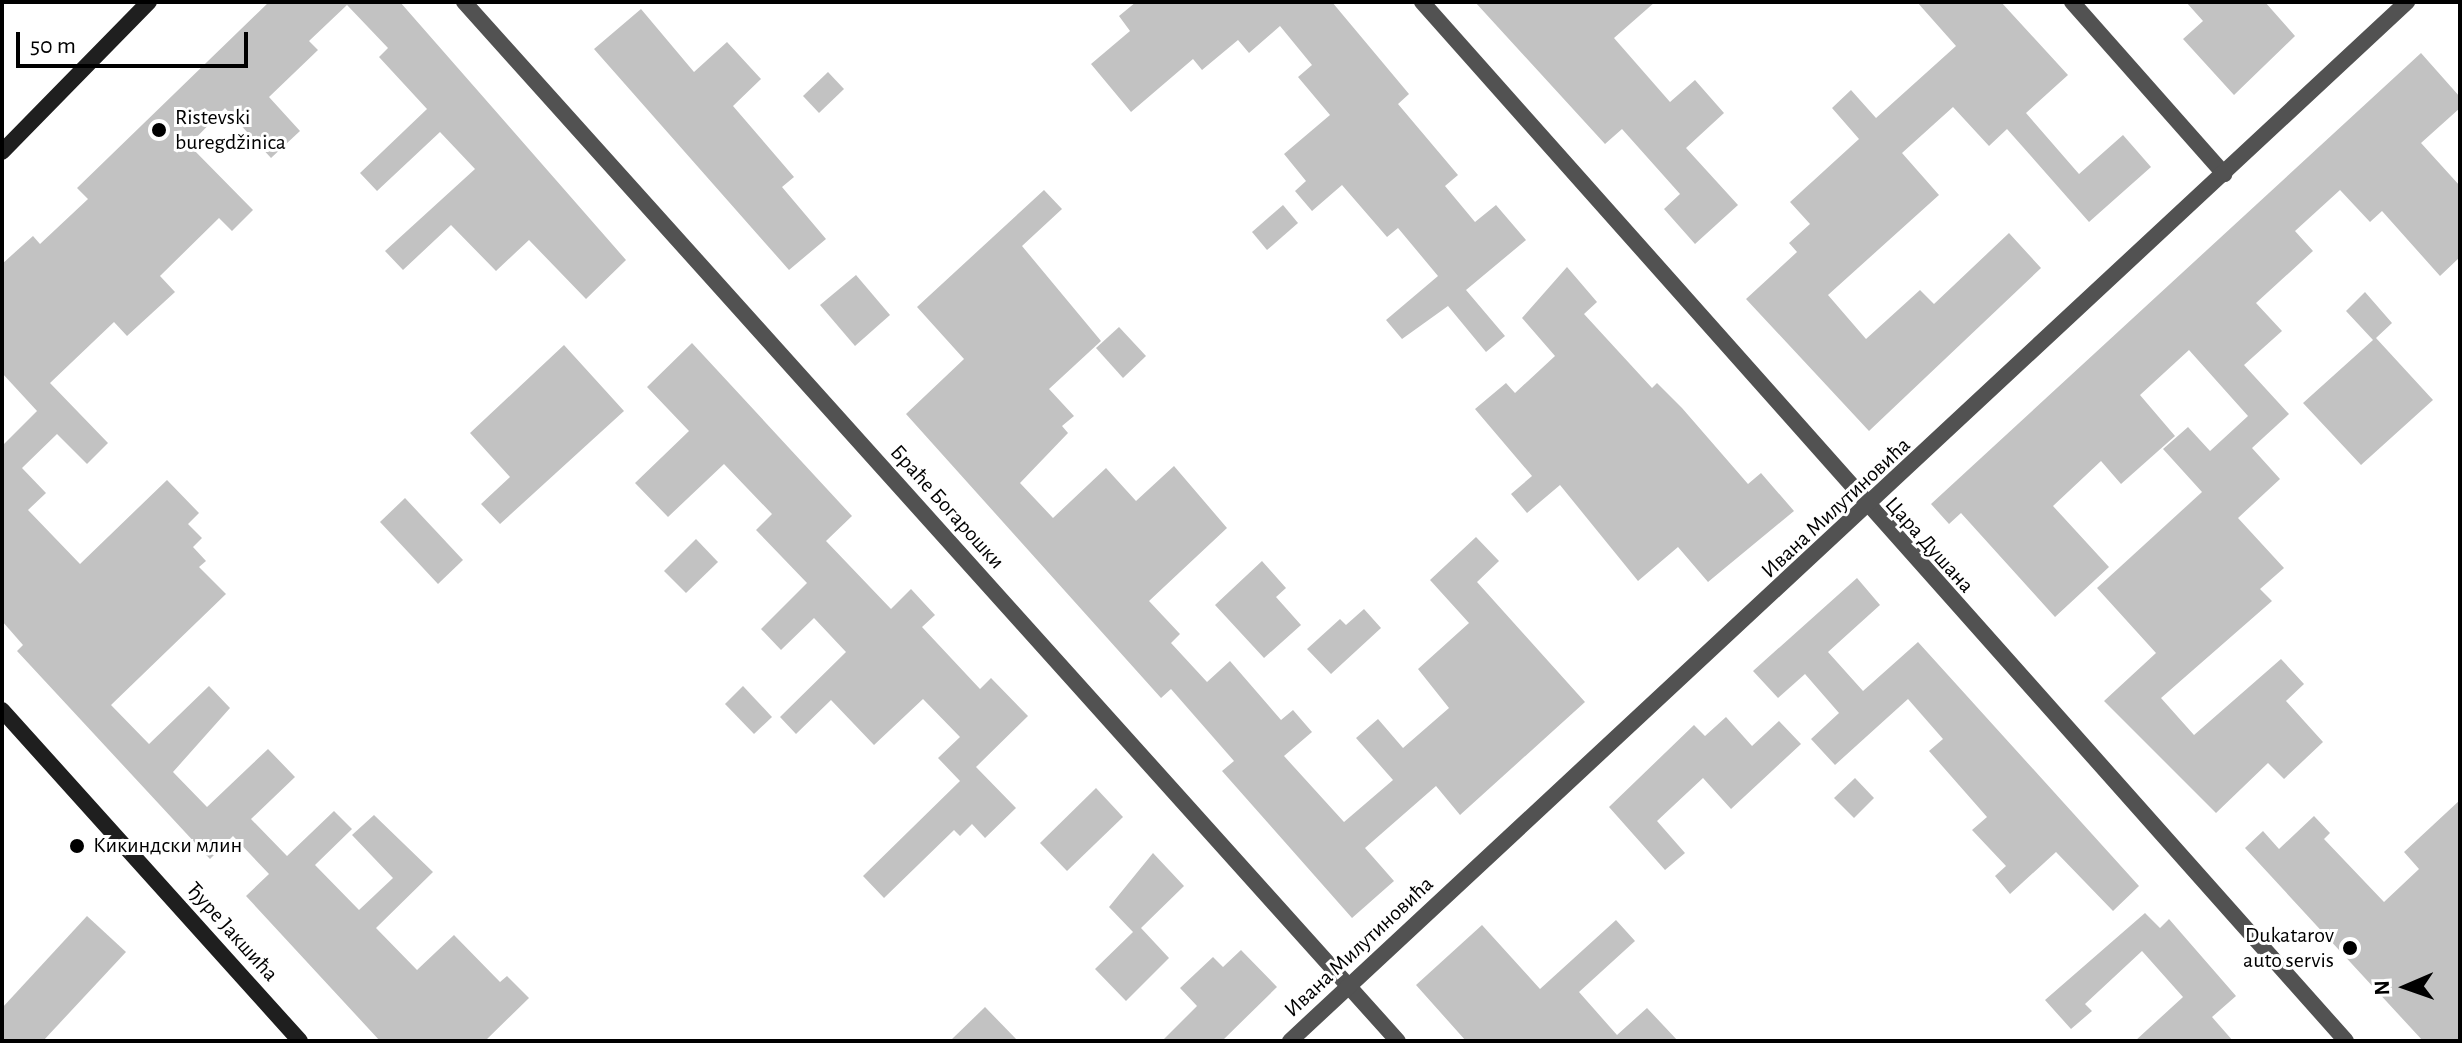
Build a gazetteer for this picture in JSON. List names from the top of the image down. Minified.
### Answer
{"streets":{"main road":["Ђуре Јакшића"],"street":["Браће Богарошки","Ивана Милутиновића","Цара Душана"]},"crossings":[["Браће Богарошки","Ивана Милутиновића"],["Ивана Милутиновића","Цара Душана"]],"places":["Ristevski buregdžinica","Кикиндски млин","Dukatarov auto servis"],"scale_bar":"50 m","north":"left"}
